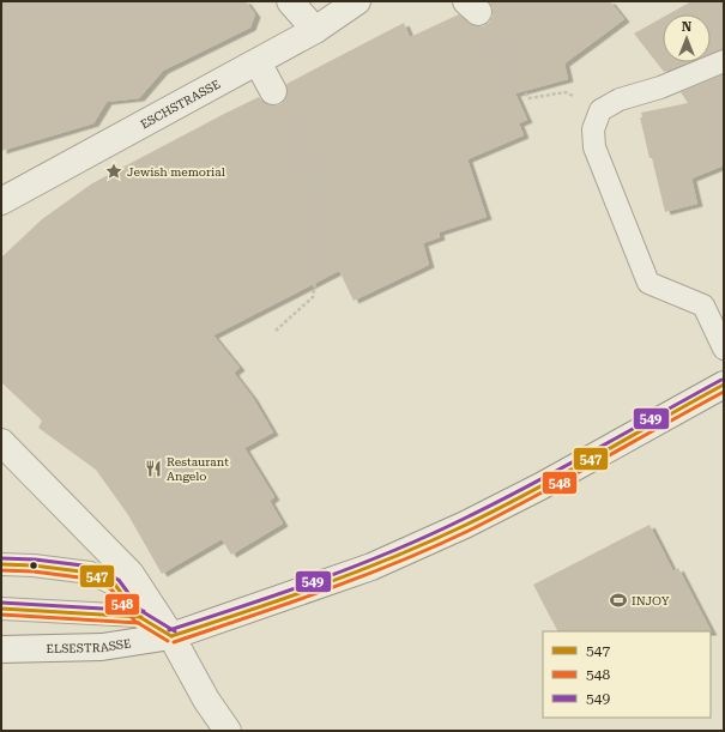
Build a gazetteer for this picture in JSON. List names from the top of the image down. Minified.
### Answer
{"streets":{"street":["ESCHSTRASSE","ELSESTRASSE"]},"places":{"place":["Jewish memorial"],"restaurant":["Restaurant Angelo"],"sports":["INJOY"]},"lines":["transit line 549","transit line 547","transit line 548"],"legend":["547","548","549"],"north":"top"}
